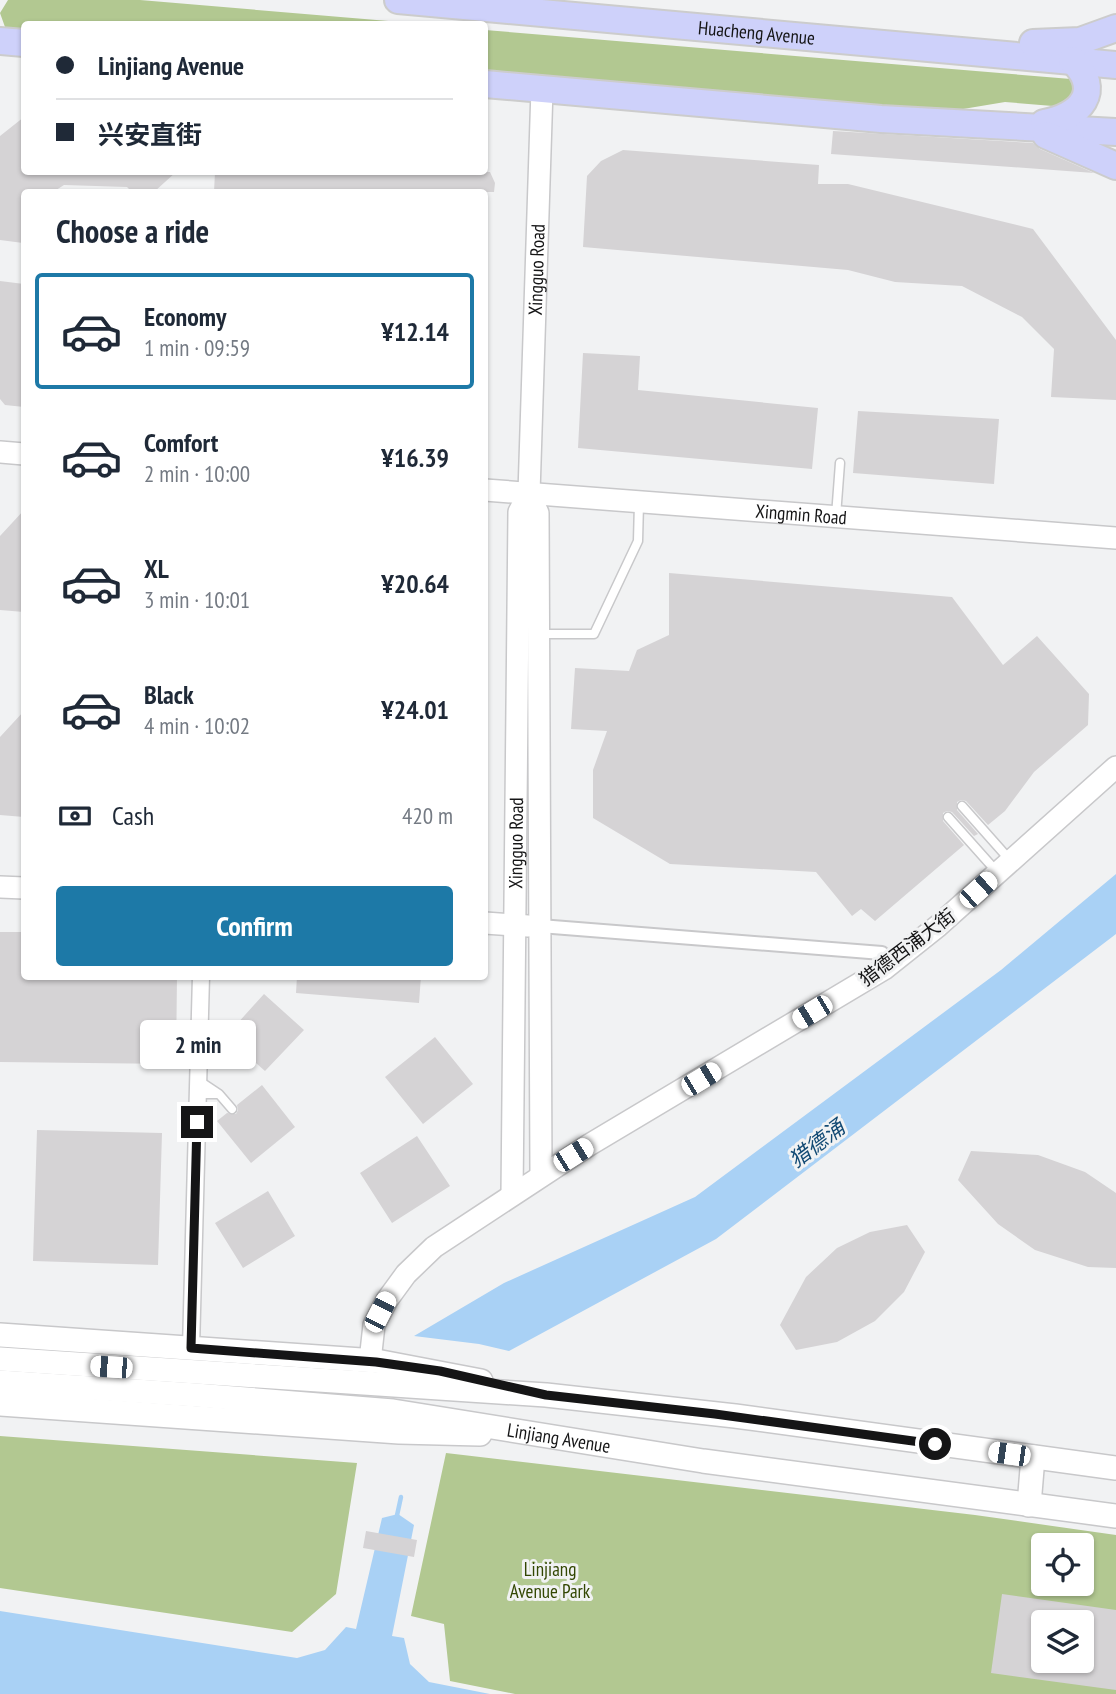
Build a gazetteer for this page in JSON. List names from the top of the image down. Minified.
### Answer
{"streets":{"main road":["Huacheng Avenue","Linjiang Avenue"],"street":["Xingguo Road","Xingmin Road","猎德西浦大街"]},"crossings":[["Xingguo Road","Xingmin Road"],["Xingguo Road","猎德西浦大街"]],"water":["猎德涌"],"parks":["Linjiang Avenue Park"],"page":{"banner":["Linjiang Avenue","兴安直街"],"heading":"Choose a ride","list":[{"name":"Economy","note":"1 min · 09:59","value":"¥12.14"},{"name":"Comfort","note":"2 min · 10:00","value":"¥16.39"},{"name":"XL","note":"3 min · 10:01","value":"¥20.64"},{"name":"Black","note":"4 min · 10:02","value":"¥24.01"}],"pay":["Cash","420 m"],"buttons":"Confirm","bubble":"2 min"}}
